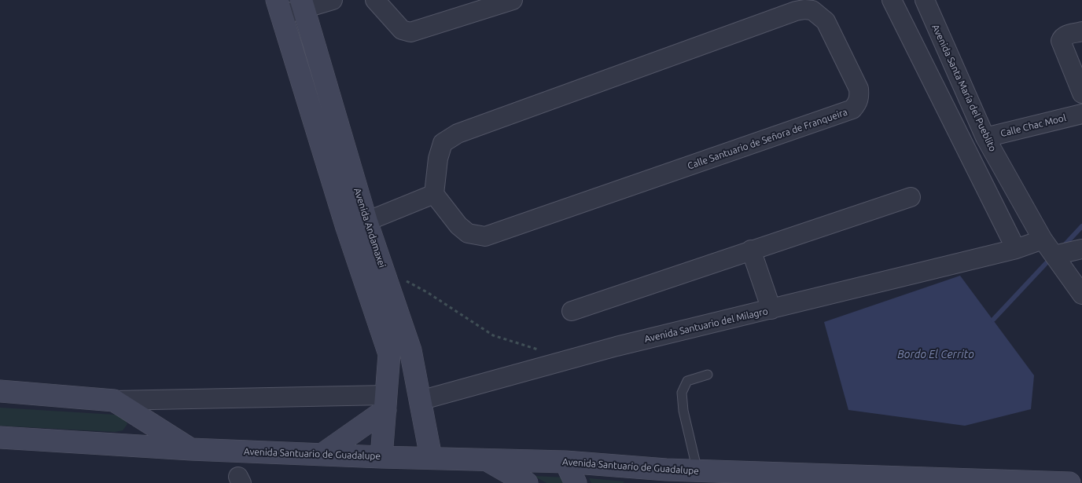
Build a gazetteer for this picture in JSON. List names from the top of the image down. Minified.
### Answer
{"streets":{"street":["Avenida Santa María del Pueblito","Calle Chac Mool","Calle Santuario de Señora de Franqueira","Avenida Andamaxei","Avenida Santuario del Milagro","Avenida Santuario de Guadalupe"]},"crossings":[["Avenida Santa María del Pueblito","Calle Chac Mool"],["Avenida Santa María del Pueblito","Avenida Santuario del Milagro"],["Avenida Andamaxei","Avenida Santuario del Milagro"],["Avenida Andamaxei","Avenida Santuario de Guadalupe"]],"water":["Bordo El Cerrito"]}
